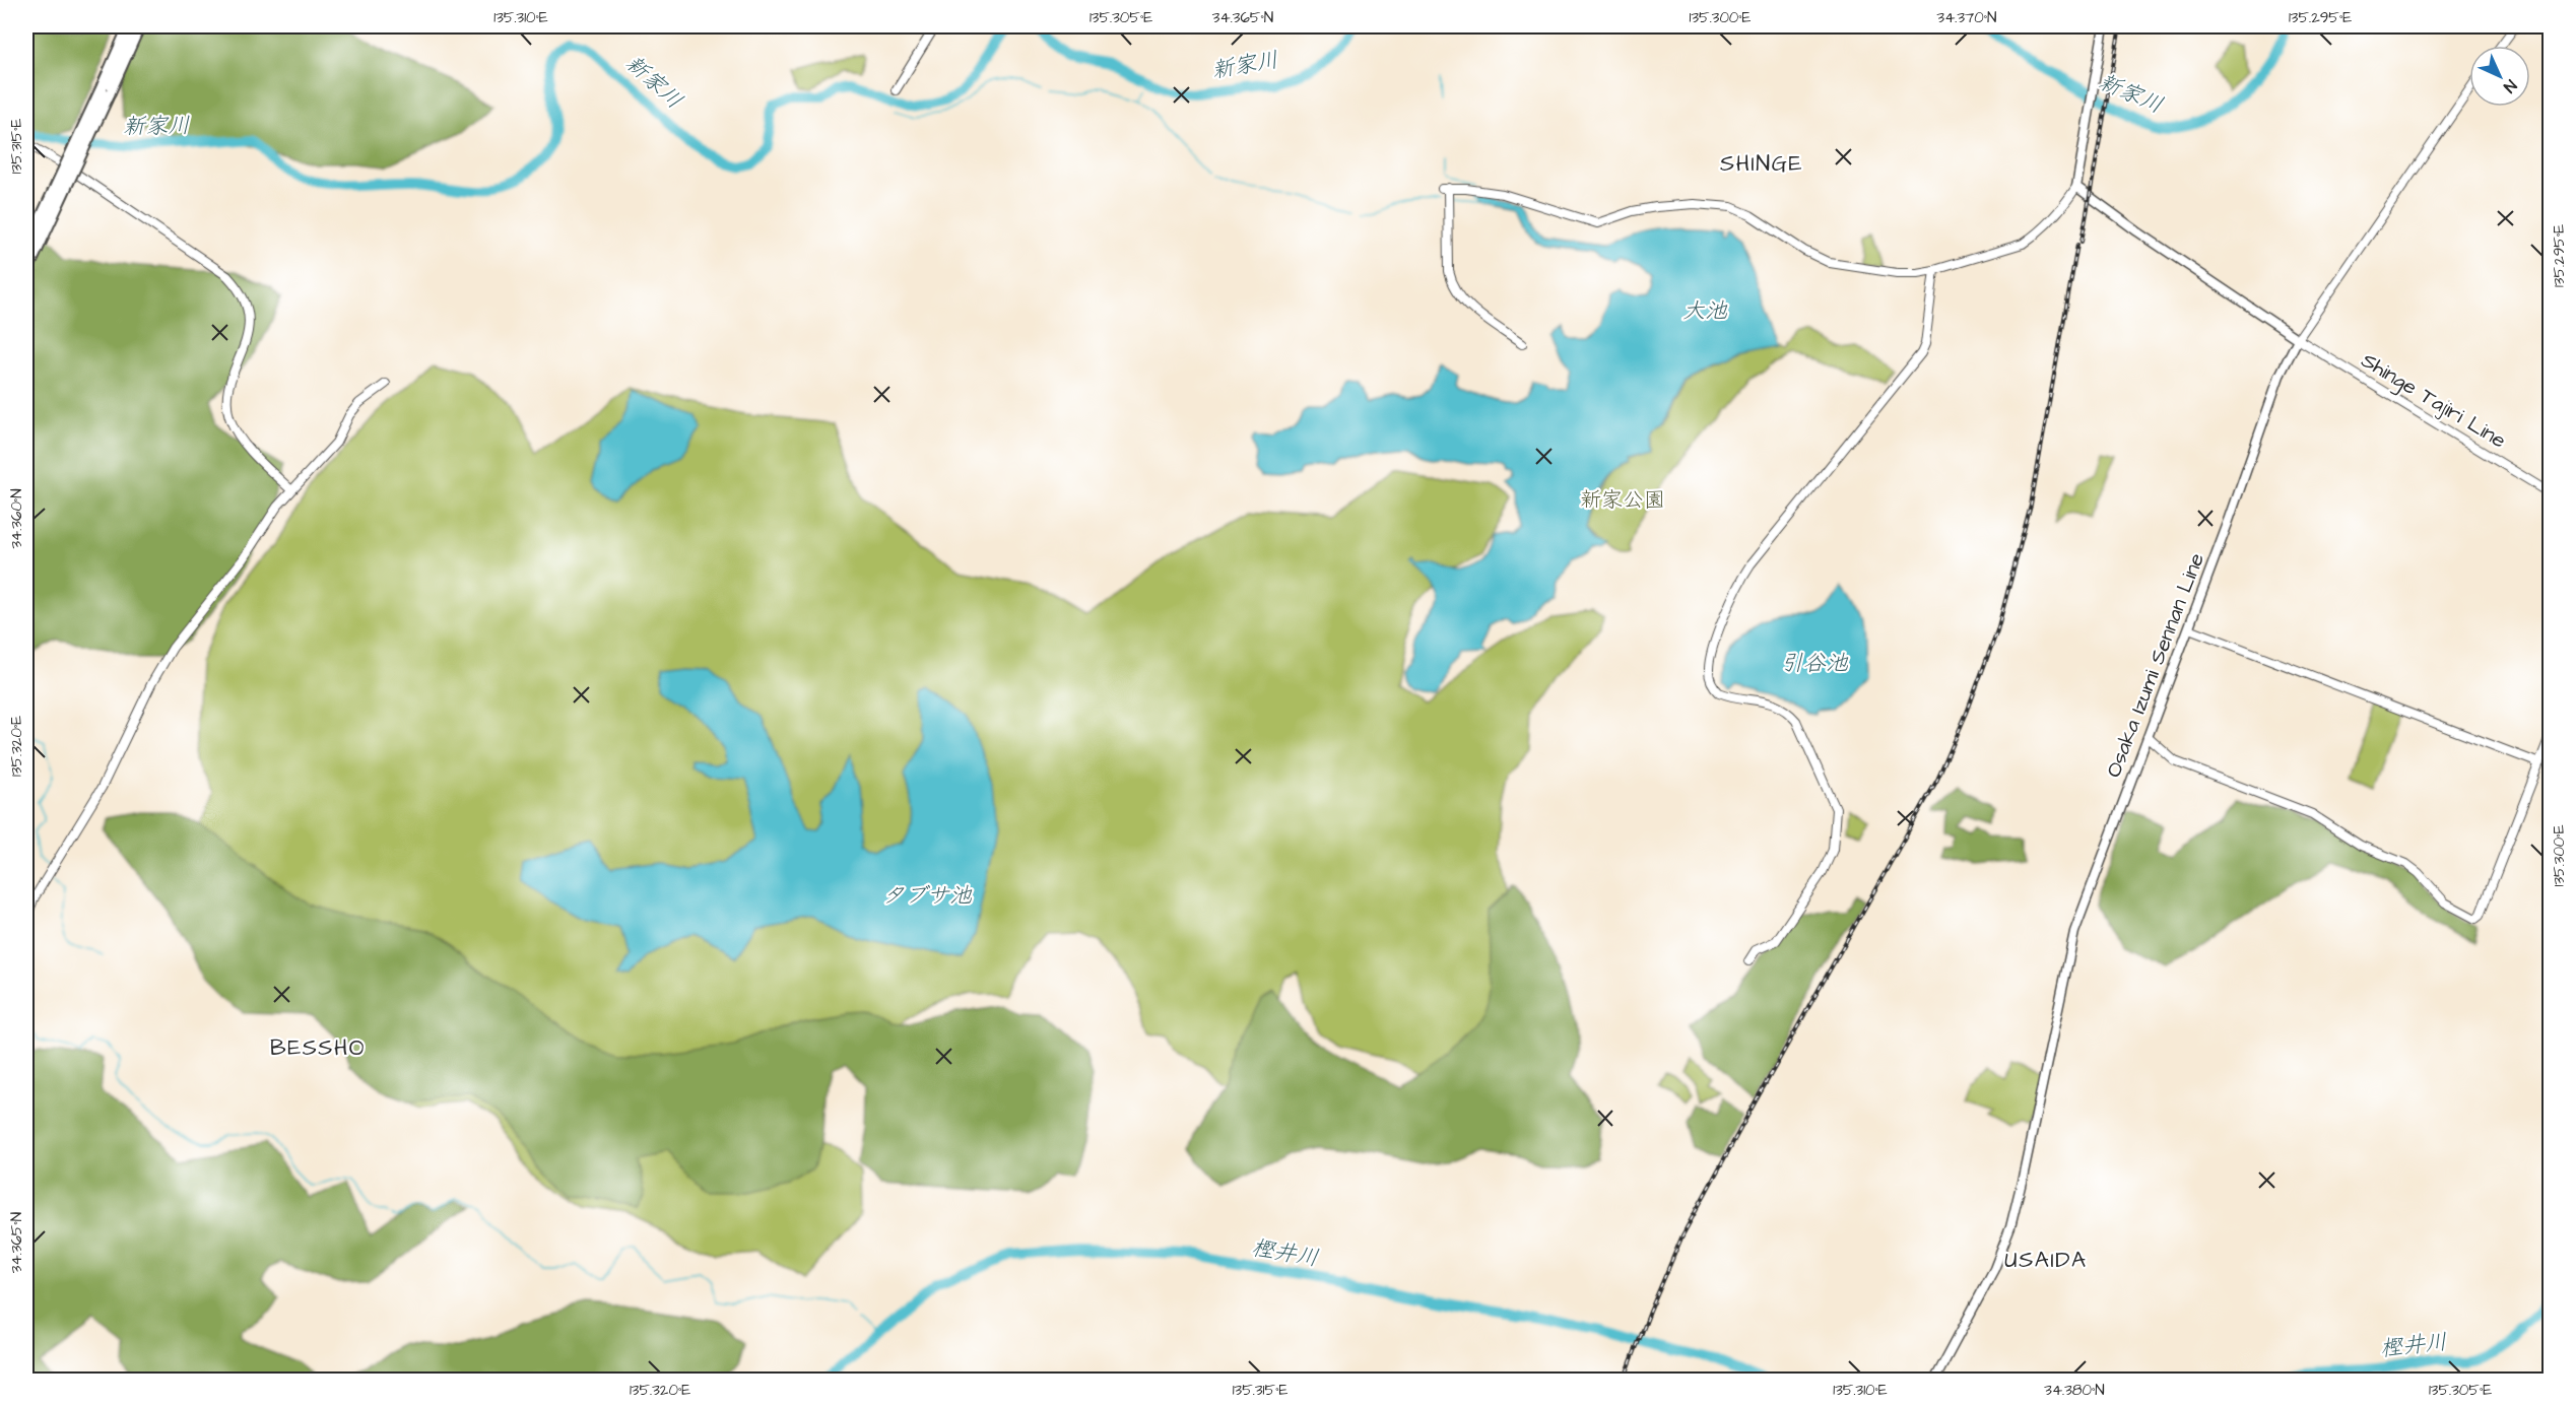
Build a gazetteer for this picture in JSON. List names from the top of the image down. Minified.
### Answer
{"streets":{"main road":["Osaka Izumi Sennan Line"],"street":["Shinge Tajiri Line"]},"crossings":[["Shinge Tajiri Line","Osaka Izumi Sennan Line"]],"districts":["SHINGE","BESSHO","USAIDA"],"water":["新家川","大池","引谷池","タブサ池","樫井川"],"parks":["新家公園"],"north":"bottom right","coordinates":["135.310°E","135.305°E","34.365°N","135.300°E","34.370°N","135.295°E","135.315°E","34.360°N","135.320°E","34.380°N"]}
